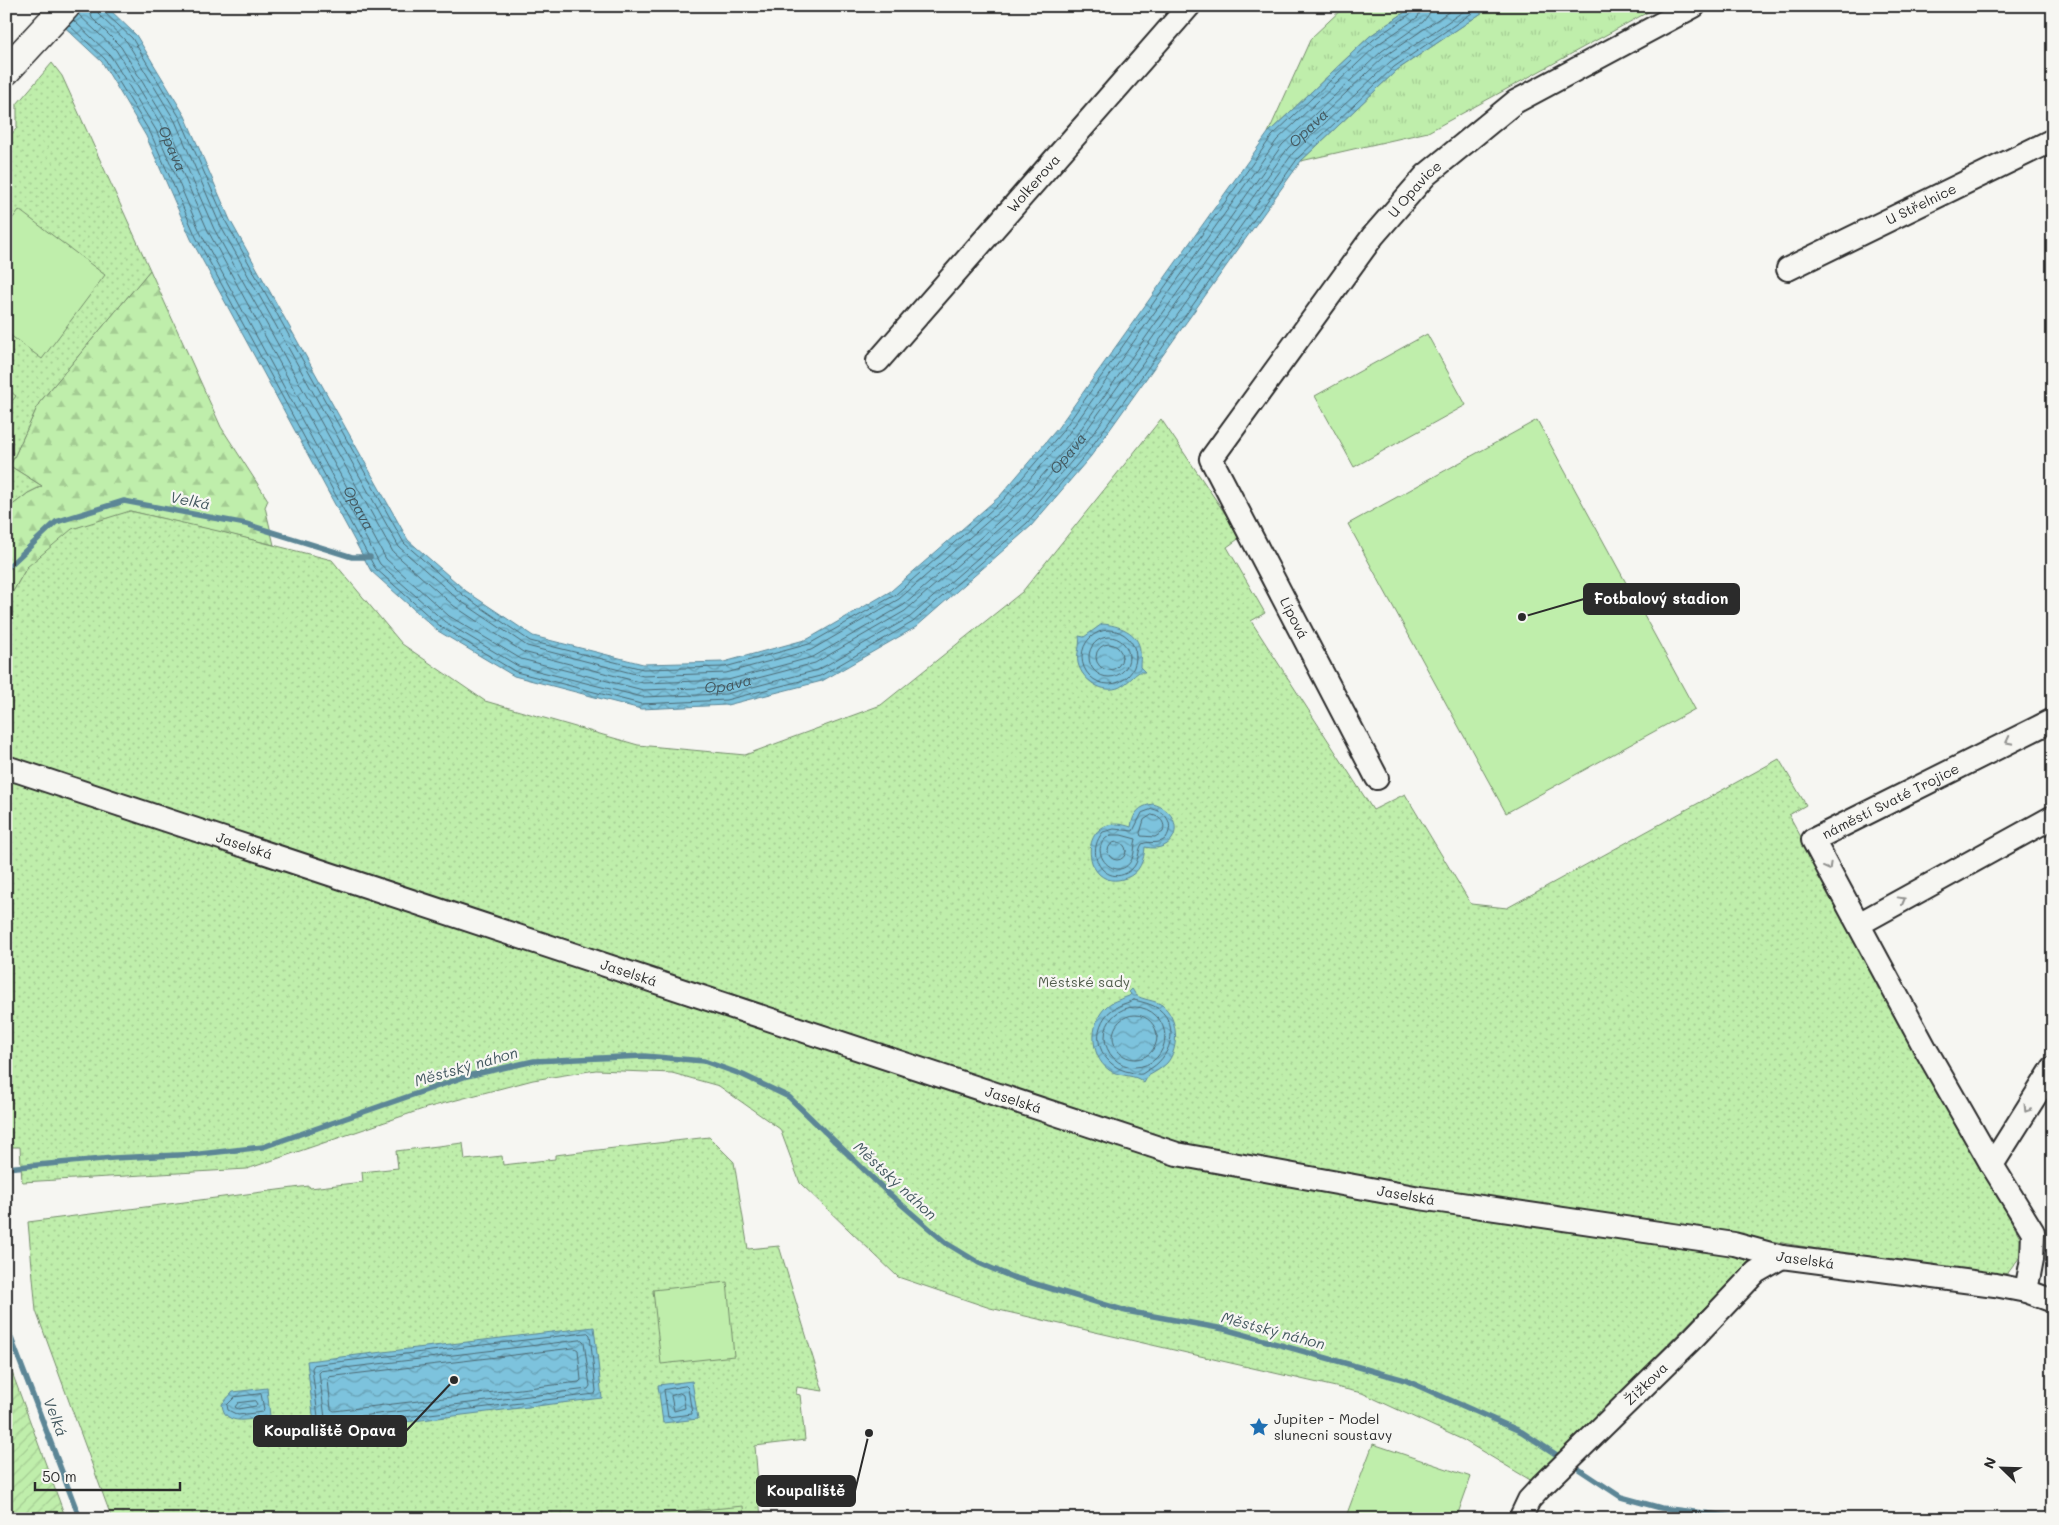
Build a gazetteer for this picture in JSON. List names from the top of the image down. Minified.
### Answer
{"streets":{"street":["Wolkerova","U Opavice","U Střelnice","Lípová","náměstí Svaté Trojice","Jaselská","Žižkova"]},"crossings":[["U Opavice","Lípová"],["náměstí Svaté Trojice","Jaselská"],["Jaselská","Žižkova"]],"water":["Opava","Velká","Městský náhon"],"parks":["Městské sady"],"places":{"other":["Fotbalový stadion","Koupaliště Opava","Koupaliště"],"place":["Jupiter - Model slunecni soustavy"]},"scale_bar":"50 m","north":"top left"}
